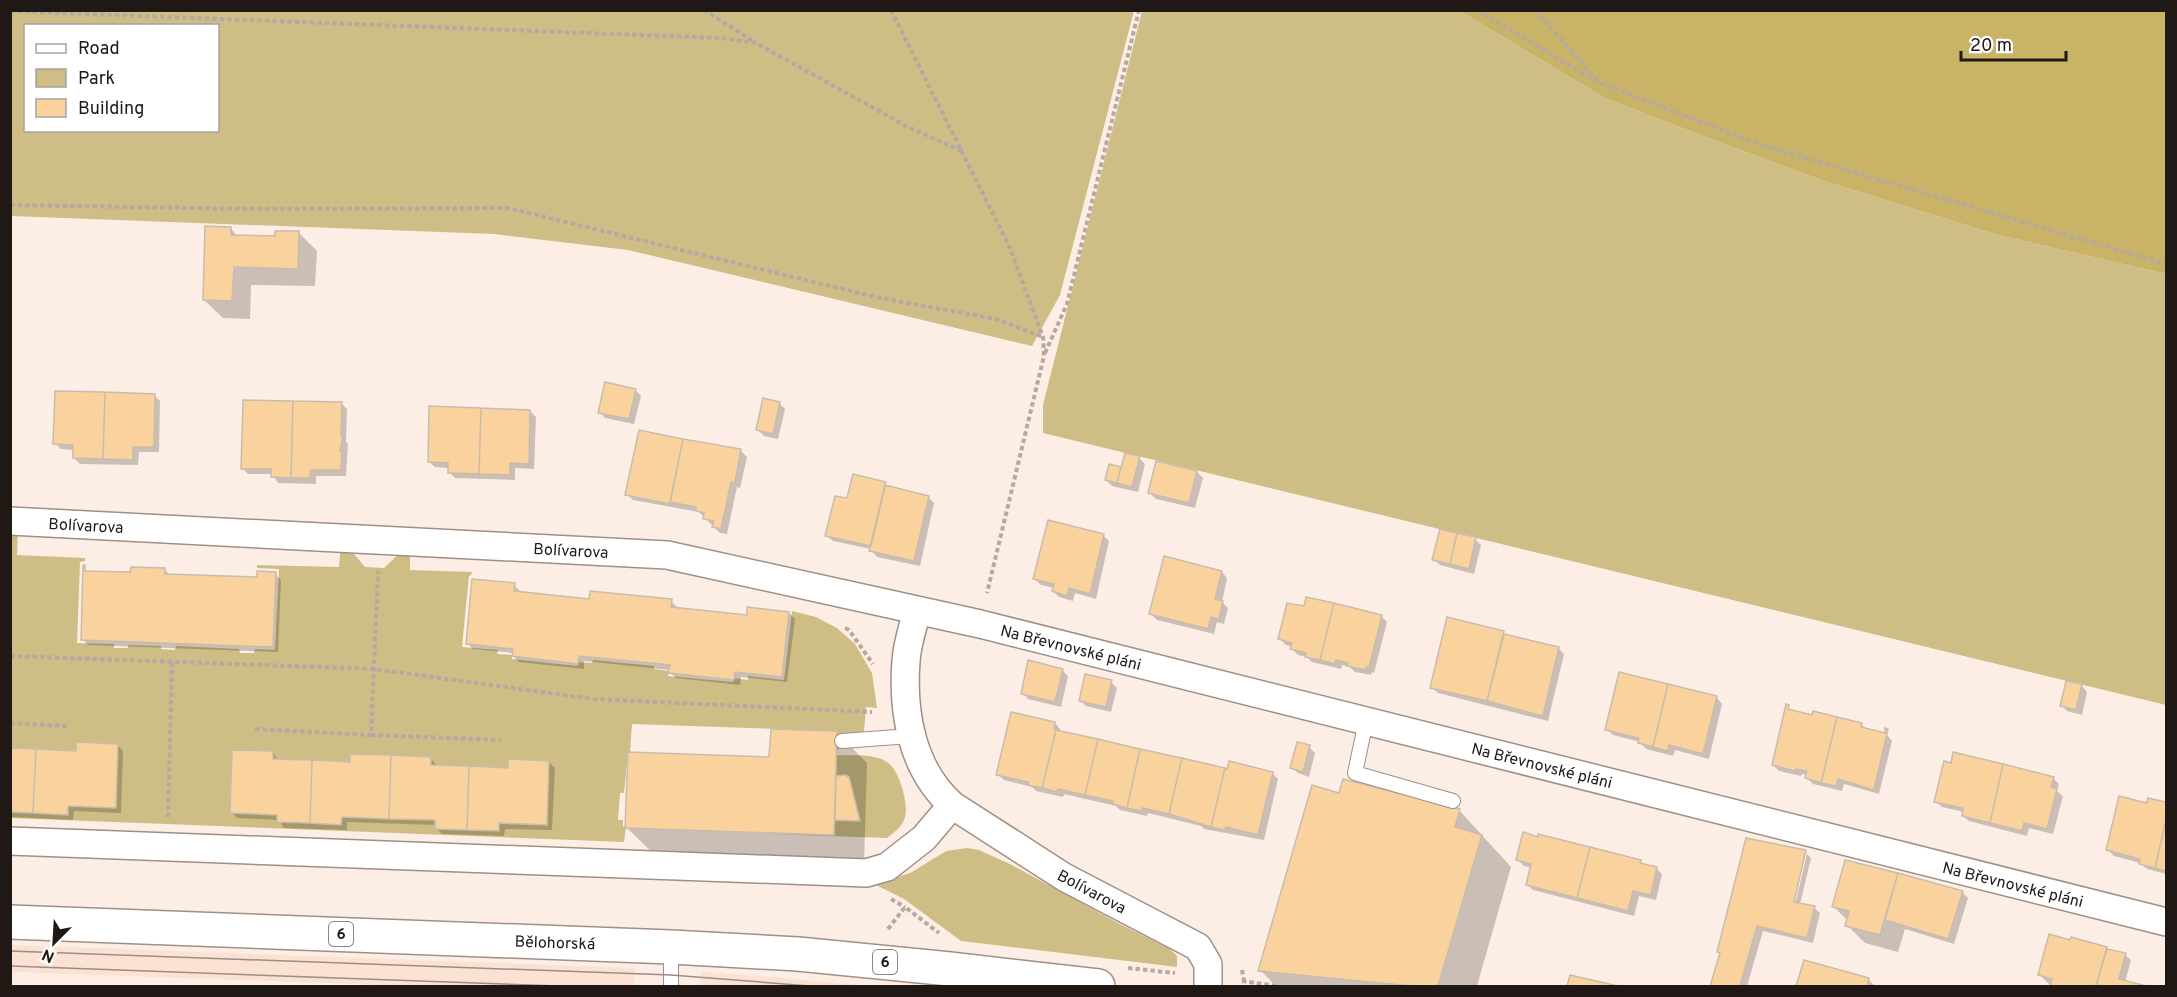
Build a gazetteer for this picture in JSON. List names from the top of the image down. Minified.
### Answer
{"streets":{"main road":["6","Bělohorská"],"street":["Bolívarova","Na Břevnovské pláni"]},"crossings":[["Bolívarova","Na Břevnovské pláni"]],"legend":["Road","Park","Building"],"scale_bar":"20 m","north":"bottom left"}
